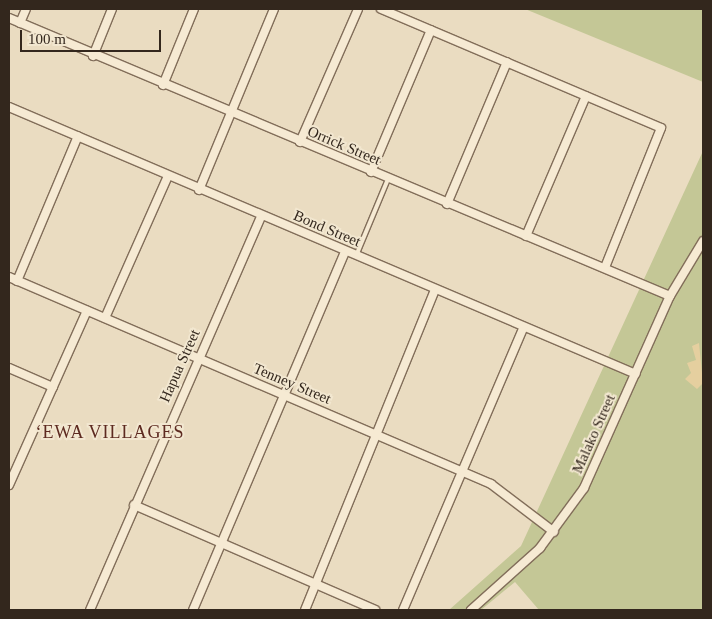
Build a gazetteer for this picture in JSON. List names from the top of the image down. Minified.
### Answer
{"streets":{"street":["Orrick Street","Bond Street","Hapua Street","Tenney Street","Malako Street"]},"crossings":[["Orrick Street","Malako Street"],["Bond Street","Hapua Street"],["Bond Street","Malako Street"],["Hapua Street","Tenney Street"],["Tenney Street","Malako Street"]],"districts":["‘EWA VILLAGES"],"scale_bar":"100 m"}
